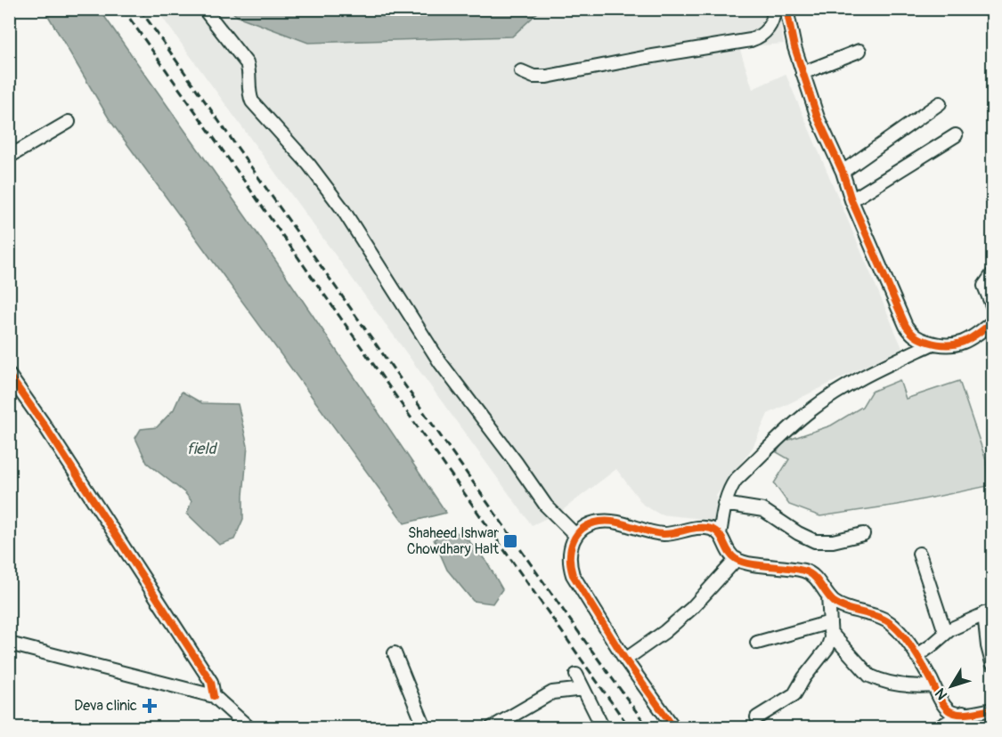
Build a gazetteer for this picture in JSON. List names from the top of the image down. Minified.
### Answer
{"water":["field"],"places":{"transit":["Shaheed Ishwar Chowdhary Halt"],"health":["Deva clinic"]},"north":"bottom left"}
